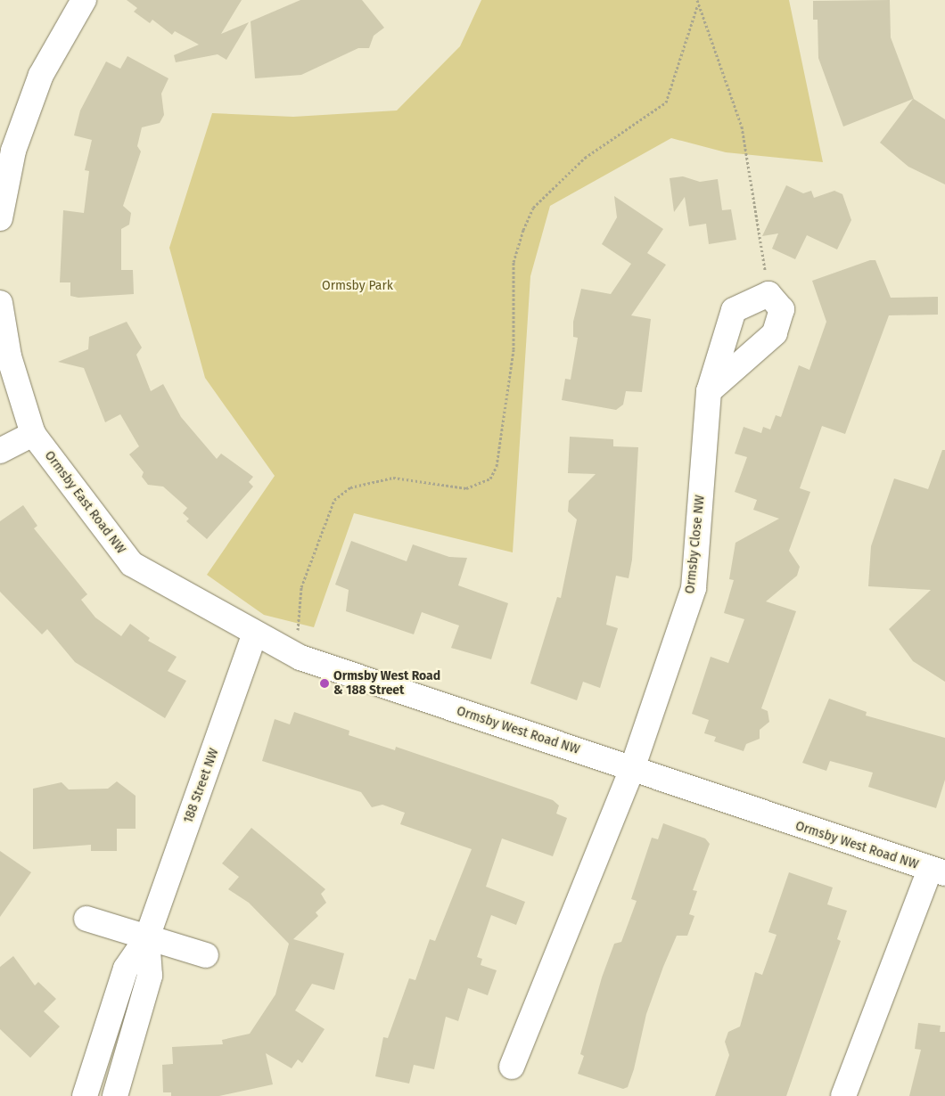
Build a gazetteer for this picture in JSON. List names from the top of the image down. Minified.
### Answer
{"streets":{"street":["Ormsby East Road NW","Ormsby Close NW","Ormsby West Road NW","188 Street NW"]},"crossings":[["Ormsby East Road NW","Ormsby West Road NW"],["Ormsby East Road NW","188 Street NW"],["Ormsby Close NW","Ormsby West Road NW"],["Ormsby West Road NW","188 Street NW"]],"parks":["Ormsby Park"],"places":["Ormsby West Road & 188 Street"]}
